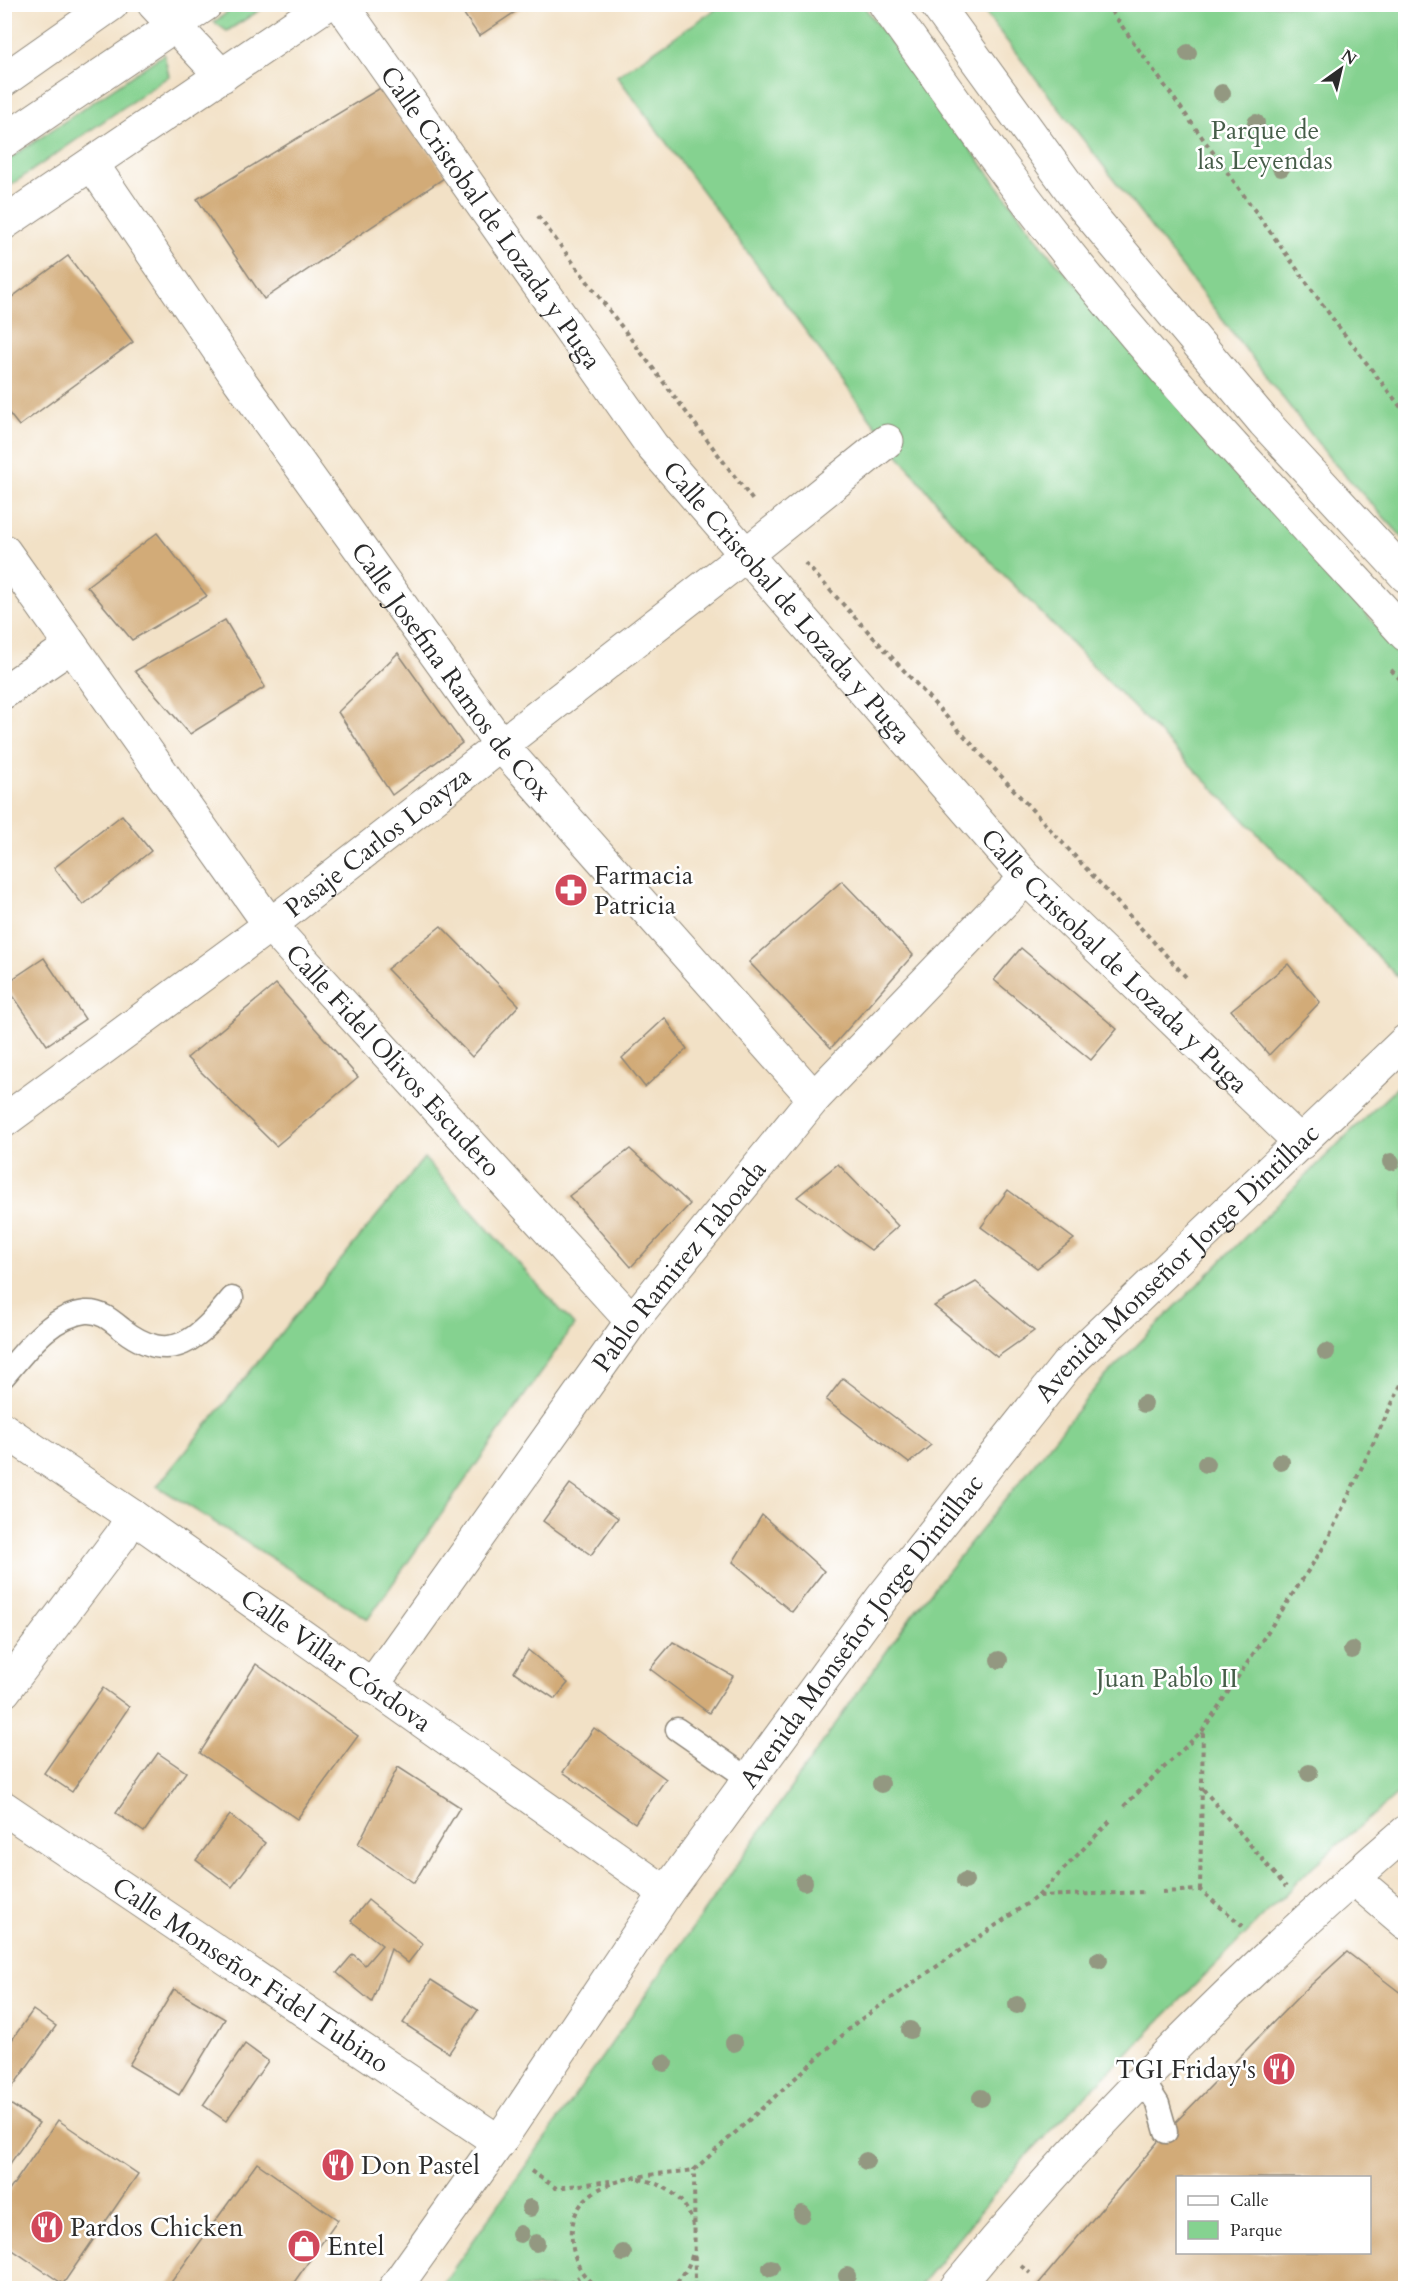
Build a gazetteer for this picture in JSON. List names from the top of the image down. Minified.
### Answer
{"streets":{"street":["Calle Cristobal de Lozada y Puga","Calle Josefina Ramos de Cox","Pasaje Carlos Loayza","Calle Fidel Olivos Escudero","Avenida Monseñor Jorge Dintilhac","Pablo Ramirez Taboada","Calle Villar Córdova","Calle Monseñor Fidel Tubino"]},"crossings":[["Calle Cristobal de Lozada y Puga","Pasaje Carlos Loayza"],["Calle Cristobal de Lozada y Puga","Avenida Monseñor Jorge Dintilhac"],["Calle Cristobal de Lozada y Puga","Pablo Ramirez Taboada"],["Calle Josefina Ramos de Cox","Pasaje Carlos Loayza"],["Calle Josefina Ramos de Cox","Pablo Ramirez Taboada"],["Pasaje Carlos Loayza","Calle Fidel Olivos Escudero"],["Calle Fidel Olivos Escudero","Pablo Ramirez Taboada"],["Avenida Monseñor Jorge Dintilhac","Calle Villar Córdova"],["Avenida Monseñor Jorge Dintilhac","Calle Monseñor Fidel Tubino"],["Pablo Ramirez Taboada","Calle Villar Córdova"]],"parks":["Parque de las Leyendas","Juan Pablo II"],"places":{"pharmacy":["Farmacia Patricia"],"restaurant":["TGI Friday's","Don Pastel","Pardos Chicken"],"shop":["Entel"]},"legend":["Calle","Parque"],"north":"top right"}
